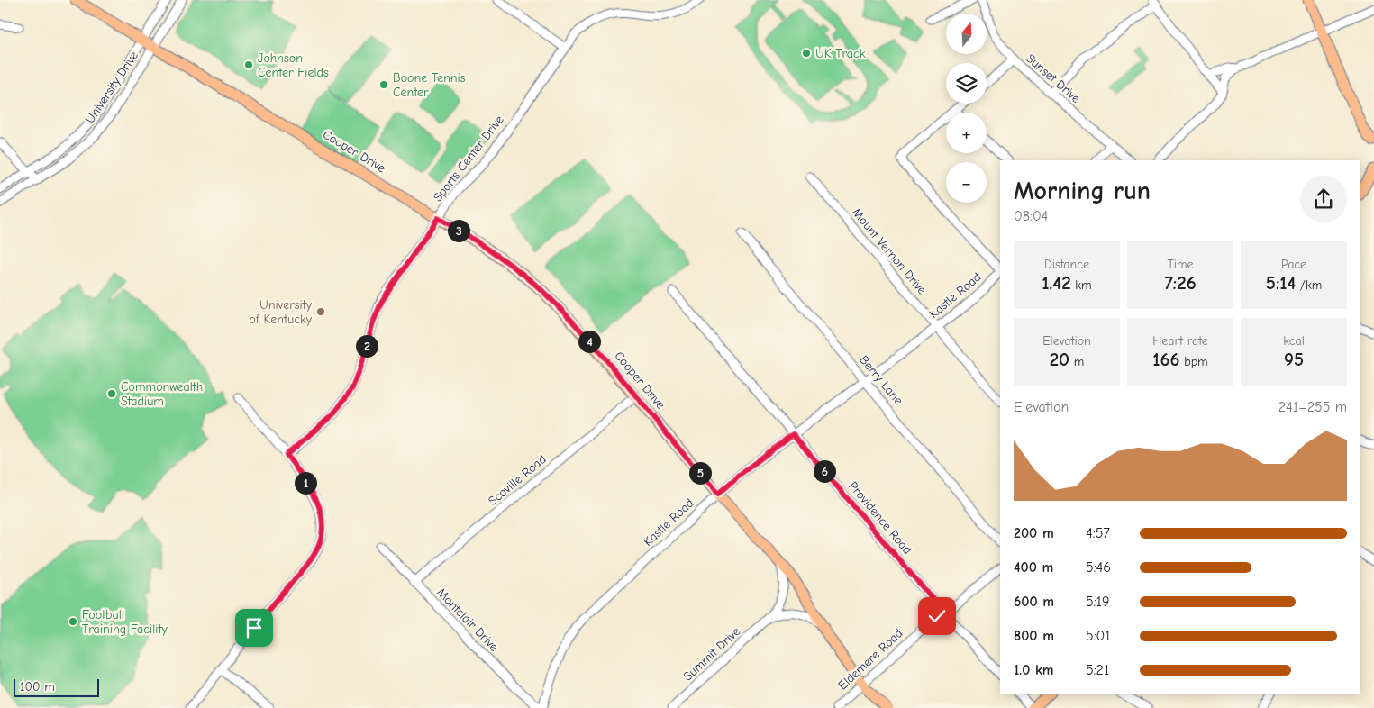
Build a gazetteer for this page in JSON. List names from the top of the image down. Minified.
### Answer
{"streets":{"main road":["Cooper Drive"],"street":["Sunset Drive","University Drive","Sports Center Drive","Mount Vernon Drive","Kastle Road","Berry Lane","Scoville Road","Providence Road","Montclair Drive","Summit Drive","Eldemere Road"]},"crossings":[["University Drive","Cooper Drive"],["Cooper Drive","Sports Center Drive"],["Cooper Drive","Kastle Road"],["Cooper Drive","Scoville Road"],["Cooper Drive","Summit Drive"],["Cooper Drive","Eldemere Road"],["Mount Vernon Drive","Kastle Road"],["Kastle Road","Berry Lane"],["Kastle Road","Providence Road"],["Kastle Road","Montclair Drive"],["Scoville Road","Montclair Drive"],["Providence Road","Eldemere Road"]],"places":["UK Track","Johnson Center Fields","Boone Tennis Center","University of Kentucky","Commonwealth Stadium","Football Training Facility"],"scale_bar":"100 m","north":"top","page":{"map_buttons":["+","−"],"heading":["Morning run","08:04"],"pins":["3","4","2","6","5","1"],"stats":[["Distance","1.42 km"],["Time","7:26"],["Pace","5:14 /km"],["Elevation","20 m"],["Heart rate","166 bpm"],["kcal","95"]],"chart":["Elevation","241–255 m"],"list":[{"name":"200 m","note":"4:57"},{"name":"400 m","note":"5:46"},{"name":"600 m","note":"5:19"},{"name":"800 m","note":"5:01"},{"name":"1.0 km","note":"5:21"}],"scale":"100 m"}}
